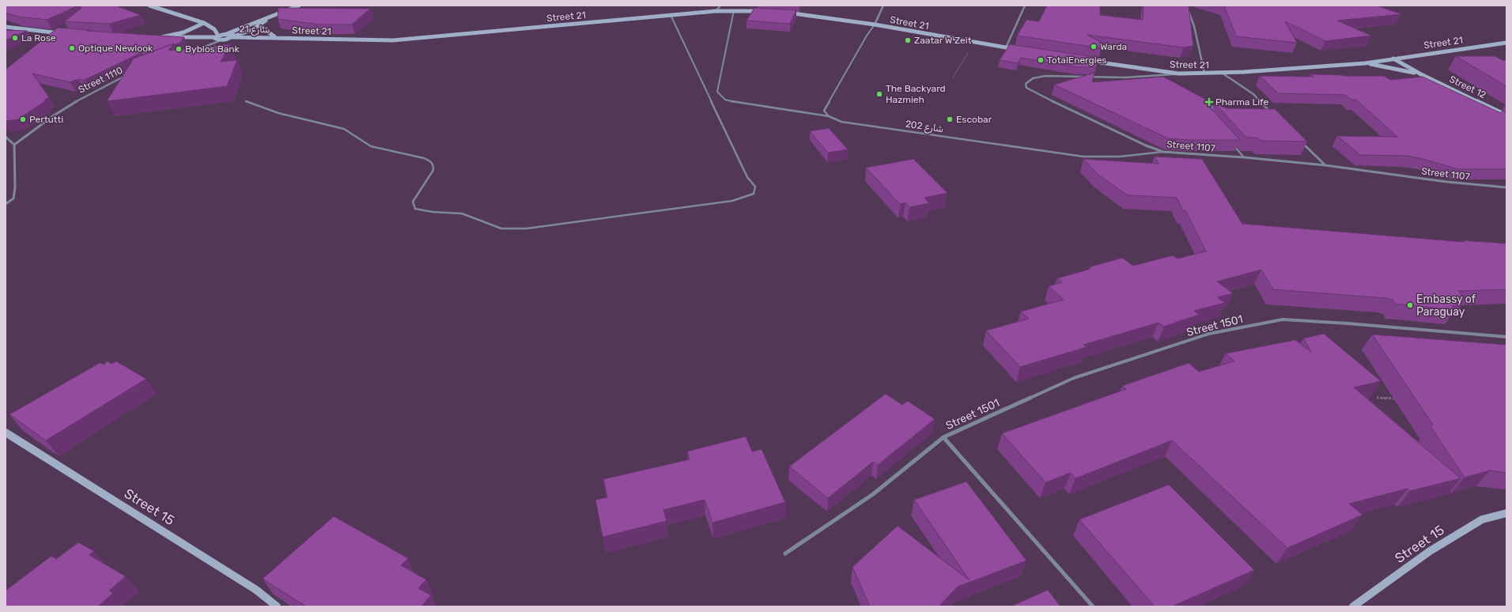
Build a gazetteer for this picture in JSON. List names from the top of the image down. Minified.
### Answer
{"streets":{"main road":["Street 21","شارع 21","Street 12","Street 15"],"street":["Street 1110","Street 1107","Street 1501"],"lane":["شارع 202"]},"crossings":[["Street 21","شارع 21"],["Street 21","Street 12"],["Street 21","شارع 202"],["Street 21","Street 1107"],["شارع 202","Street 1107"]],"places":{"other":["La Rose","Zaatar W Zeit","Warda","Optique Newlook","Byblos Bank","TotalEnergies","The Backyard Hazmieh","Pertutti","Escobar","Embassy of Paraguay"],"health":["Pharma Life"]}}
